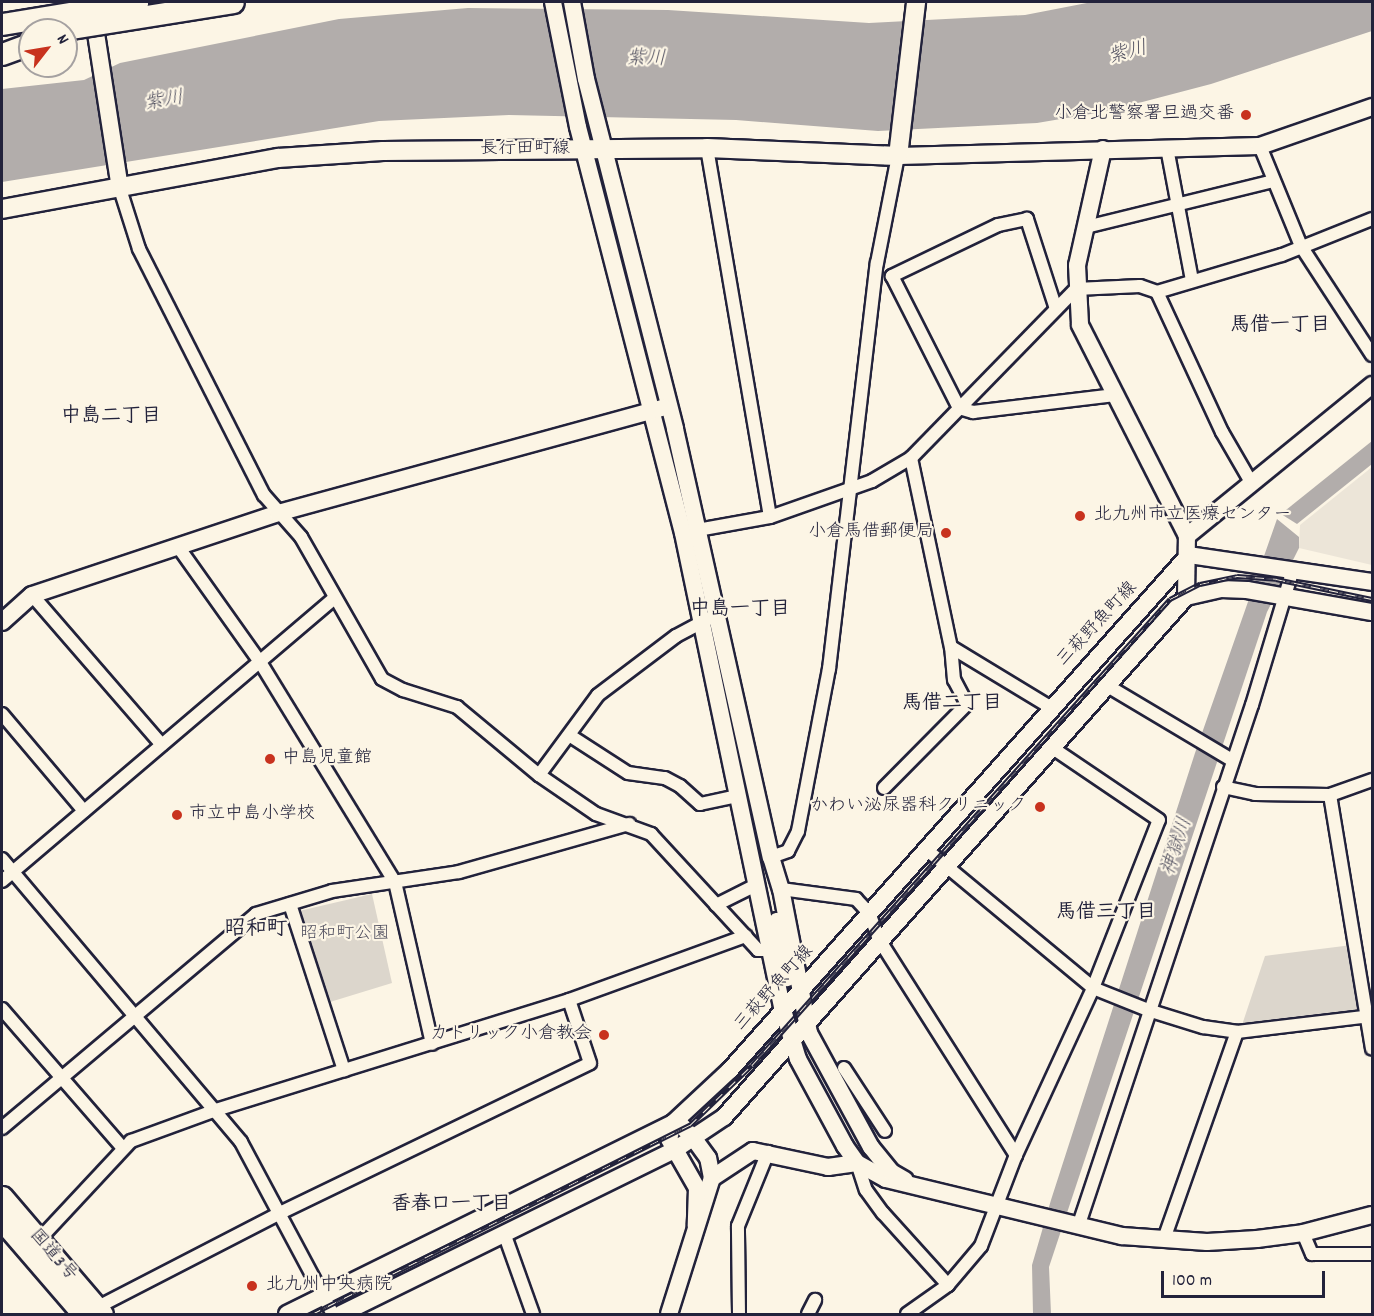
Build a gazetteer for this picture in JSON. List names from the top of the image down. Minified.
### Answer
{"streets":{"highway":["国道3号"],"main road":["長行田町線"],"street":["三萩野魚町線"]},"districts":["馬借一丁目","中島二丁目","中島一丁目","馬借二丁目","馬借三丁目","昭和町","香春口一丁目"],"water":["紫川","神獄川"],"parks":["昭和町公園"],"places":["小倉北警察署旦過交番","北九州市立医療センター","小倉馬借郵便局","中島児童館","かわい泌尿器科クリニック","市立中島小学校","カトリック小倉教会","北九州中央病院"],"scale_bar":"100 m","north":"top right"}
